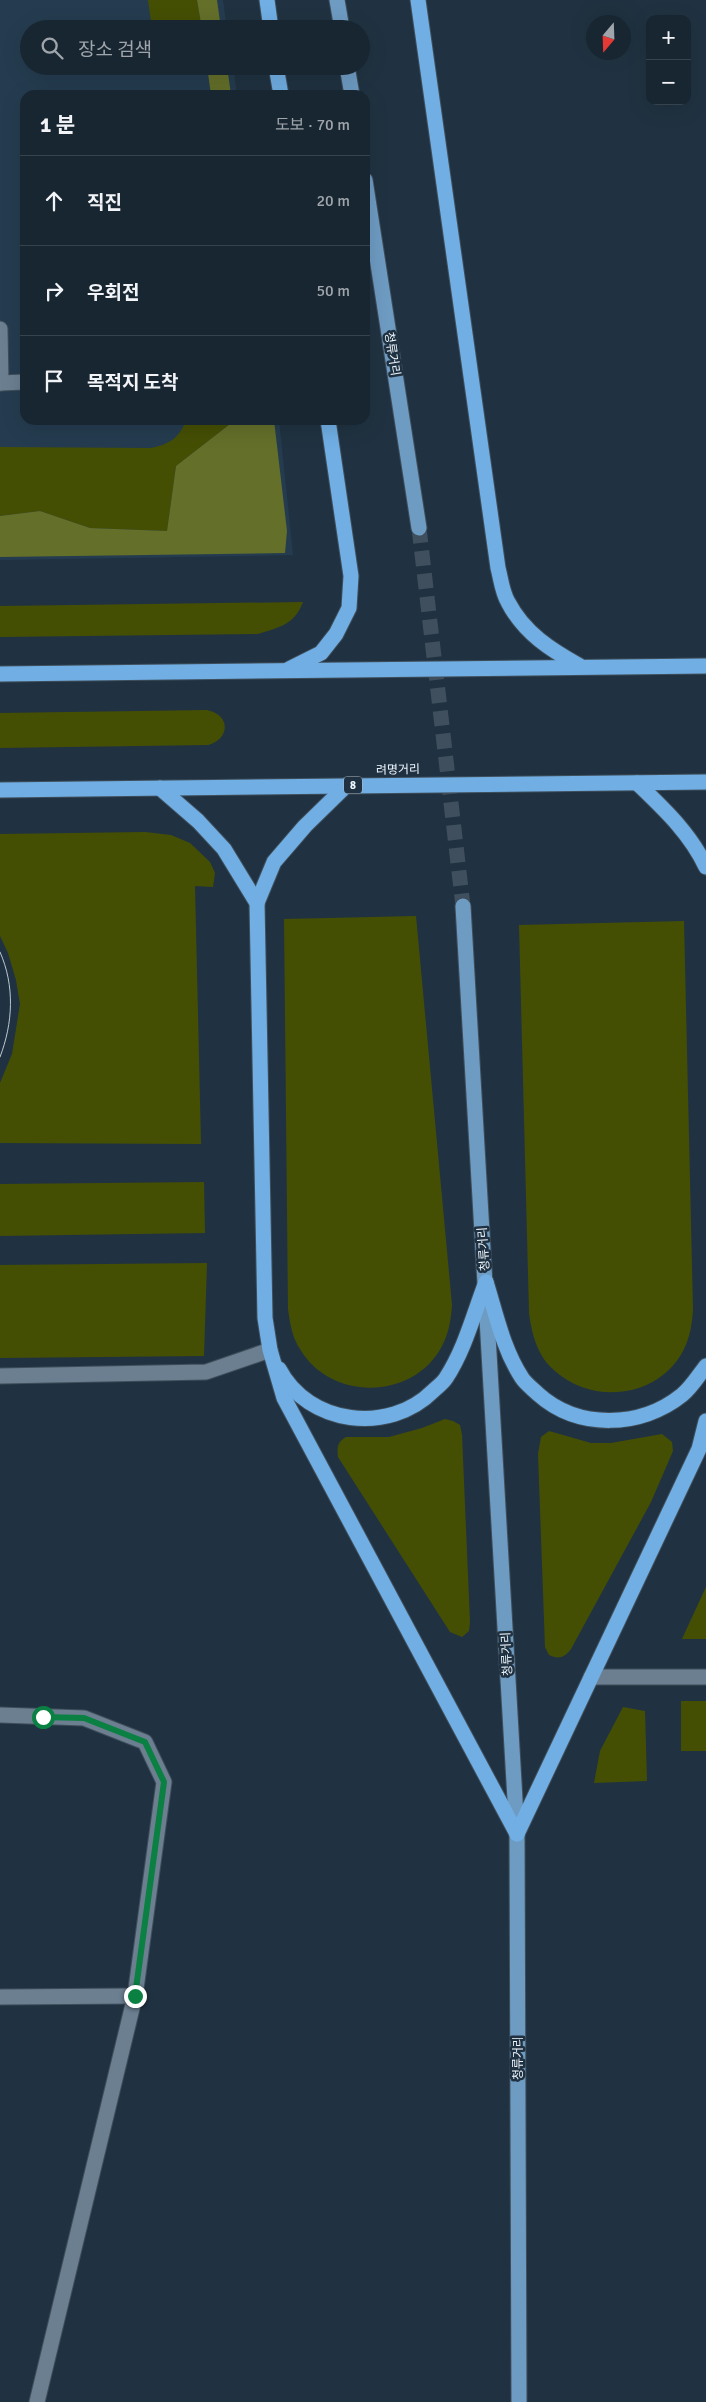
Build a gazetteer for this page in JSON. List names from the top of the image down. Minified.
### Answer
{"streets":{"highway":["려명거리","8"],"main road":["청류거리"]},"north":"bottom","page":{"map_buttons":["+","−"],"search":"장소 검색","heading":["1 분","도보 · 70 m"],"list":[["직진","20 m"],["우회전","50 m"],"목적지 도착"]}}
